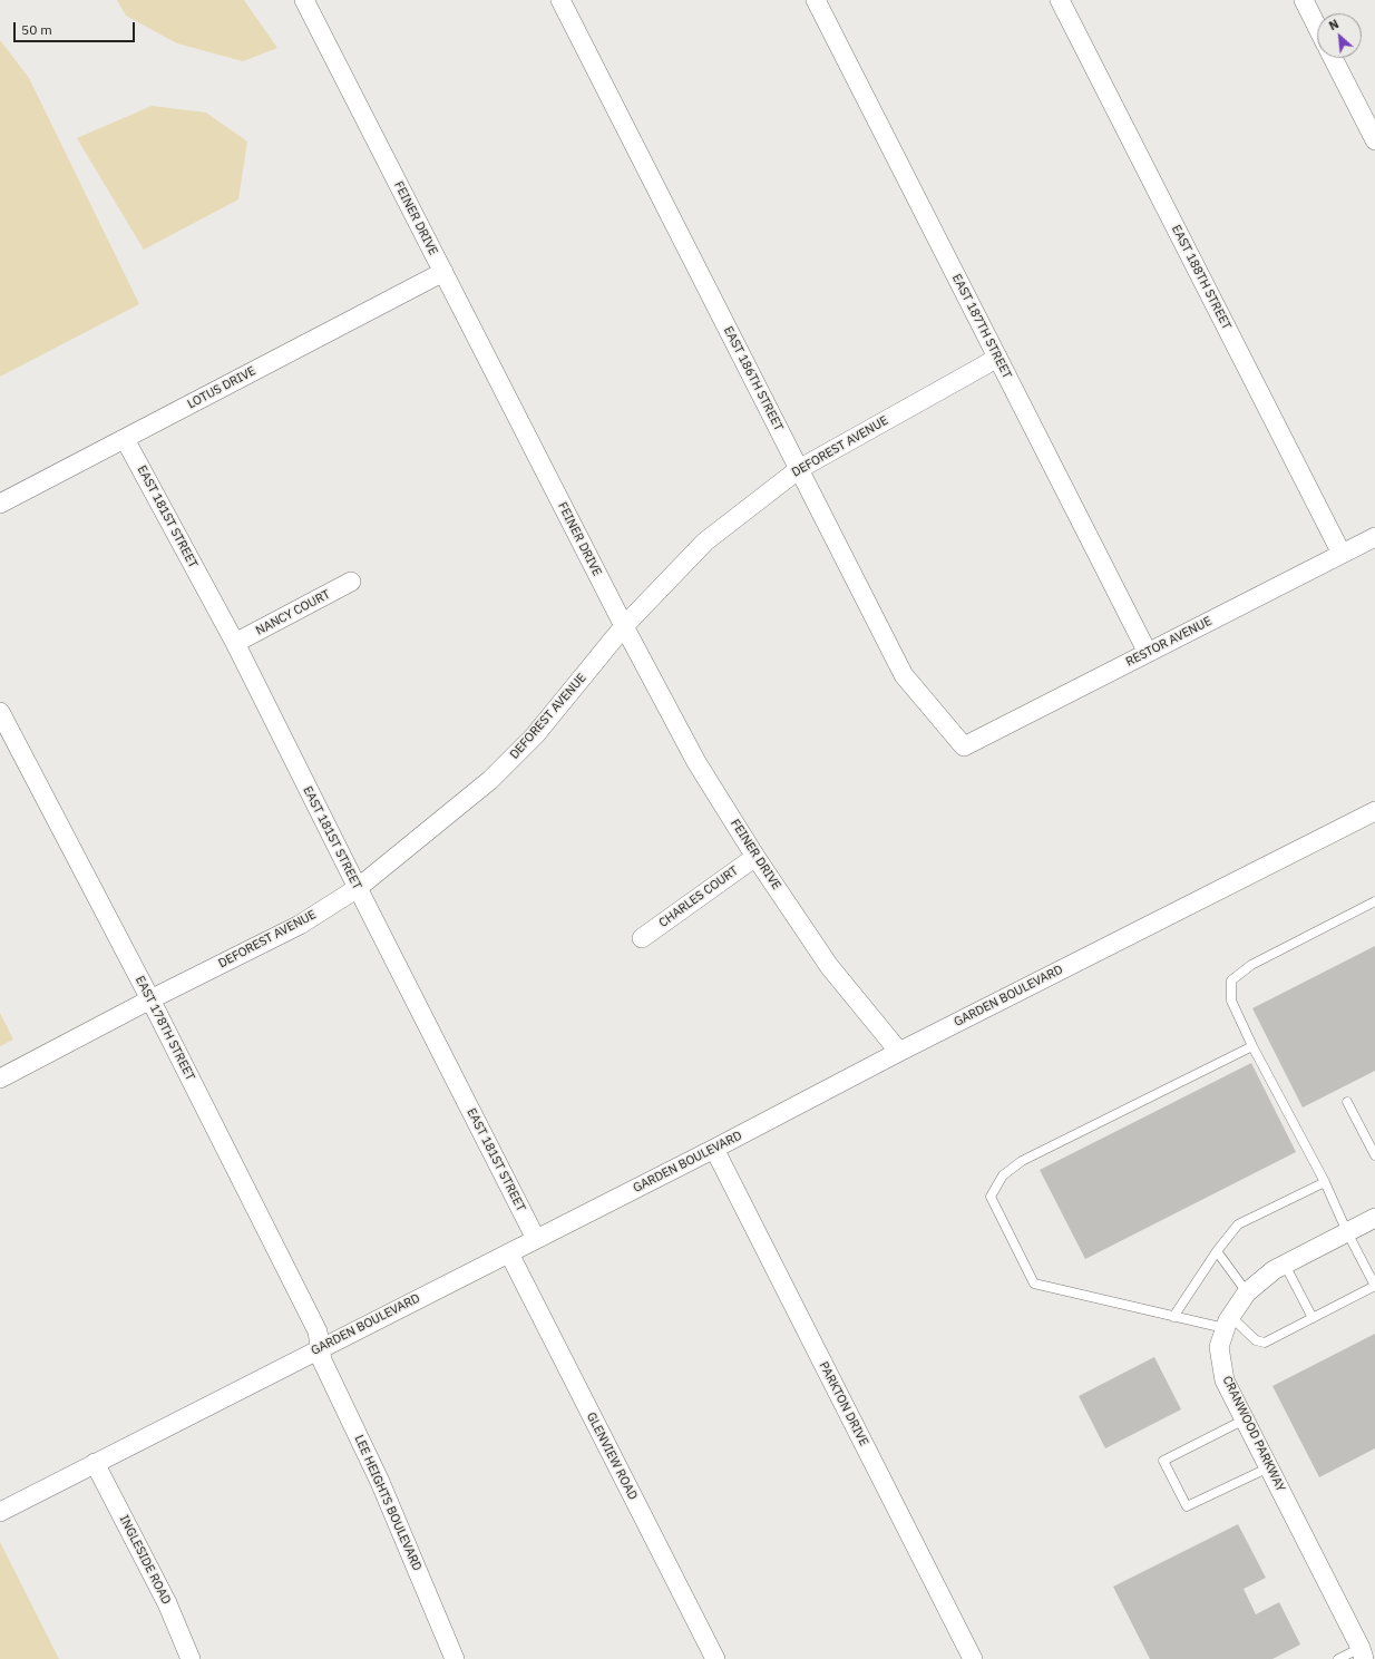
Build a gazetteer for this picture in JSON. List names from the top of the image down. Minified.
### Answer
{"streets":{"street":["FEINER DRIVE","EAST 188TH STREET","EAST 187TH STREET","EAST 186TH STREET","LOTUS DRIVE","DEFOREST AVENUE","EAST 181ST STREET","NANCY COURT","RESTOR AVENUE","CHARLES COURT","GARDEN BOULEVARD","EAST 178TH STREET","PARKTON DRIVE","CRANWOOD PARKWAY","GLENVIEW ROAD","LEE HEIGHTS BOULEVARD","INGLESIDE ROAD"]},"crossings":[["FEINER DRIVE","LOTUS DRIVE"],["FEINER DRIVE","DEFOREST AVENUE"],["FEINER DRIVE","CHARLES COURT"],["FEINER DRIVE","GARDEN BOULEVARD"],["EAST 188TH STREET","RESTOR AVENUE"],["EAST 187TH STREET","DEFOREST AVENUE"],["EAST 187TH STREET","RESTOR AVENUE"],["EAST 186TH STREET","DEFOREST AVENUE"],["EAST 186TH STREET","RESTOR AVENUE"],["LOTUS DRIVE","EAST 181ST STREET"],["DEFOREST AVENUE","EAST 181ST STREET"],["DEFOREST AVENUE","EAST 178TH STREET"],["EAST 181ST STREET","NANCY COURT"],["EAST 181ST STREET","GARDEN BOULEVARD"],["GARDEN BOULEVARD","EAST 178TH STREET"],["GARDEN BOULEVARD","PARKTON DRIVE"],["GARDEN BOULEVARD","GLENVIEW ROAD"],["GARDEN BOULEVARD","LEE HEIGHTS BOULEVARD"],["GARDEN BOULEVARD","INGLESIDE ROAD"],["EAST 178TH STREET","LEE HEIGHTS BOULEVARD"]],"scale_bar":"50 m","north":"top left"}
